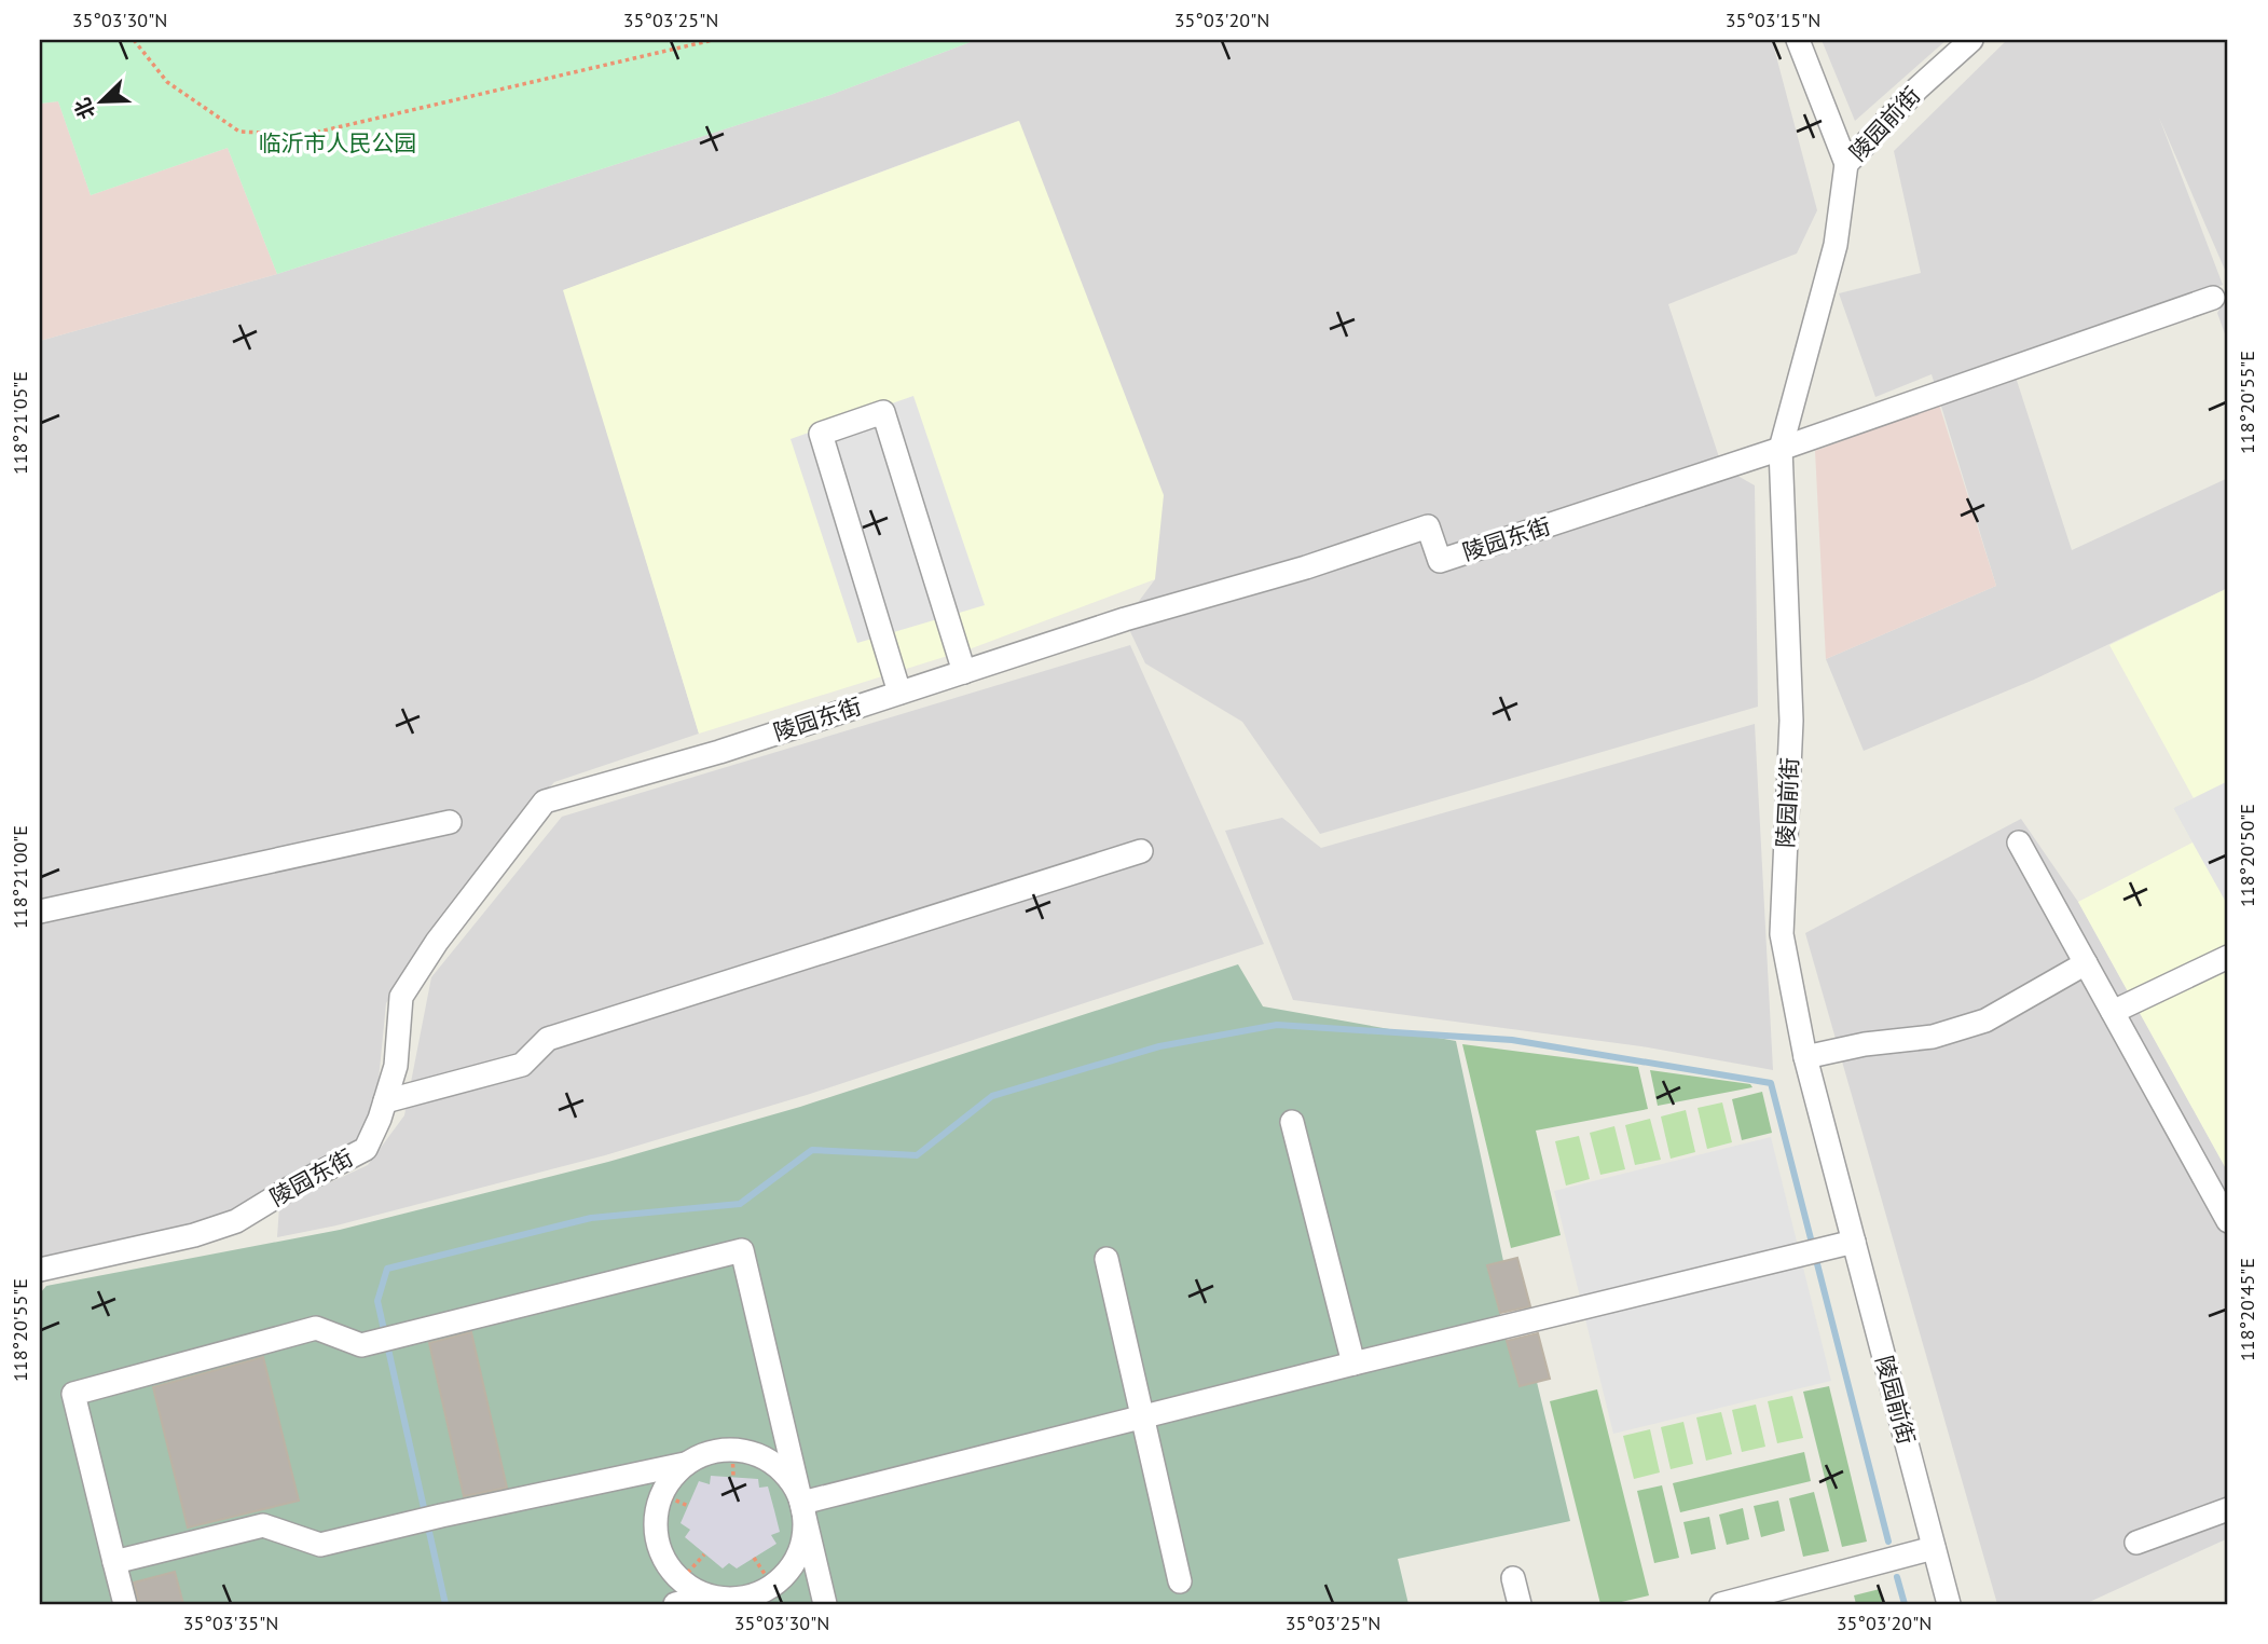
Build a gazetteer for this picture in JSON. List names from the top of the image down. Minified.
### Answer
{"streets":{"street":["陵园前街","陵园东街"]},"crossings":[["陵园前街","陵园东街"]],"parks":["临沂市人民公园"],"north":"bottom left","coordinates":["35°03'30\"N","35°03'25\"N","35°03'20\"N","35°03'15\"N","118°20'55\"E","118°21'05\"E","118°20'50\"E","118°21'00\"E","118°20'45\"E","35°03'35\"N"]}
